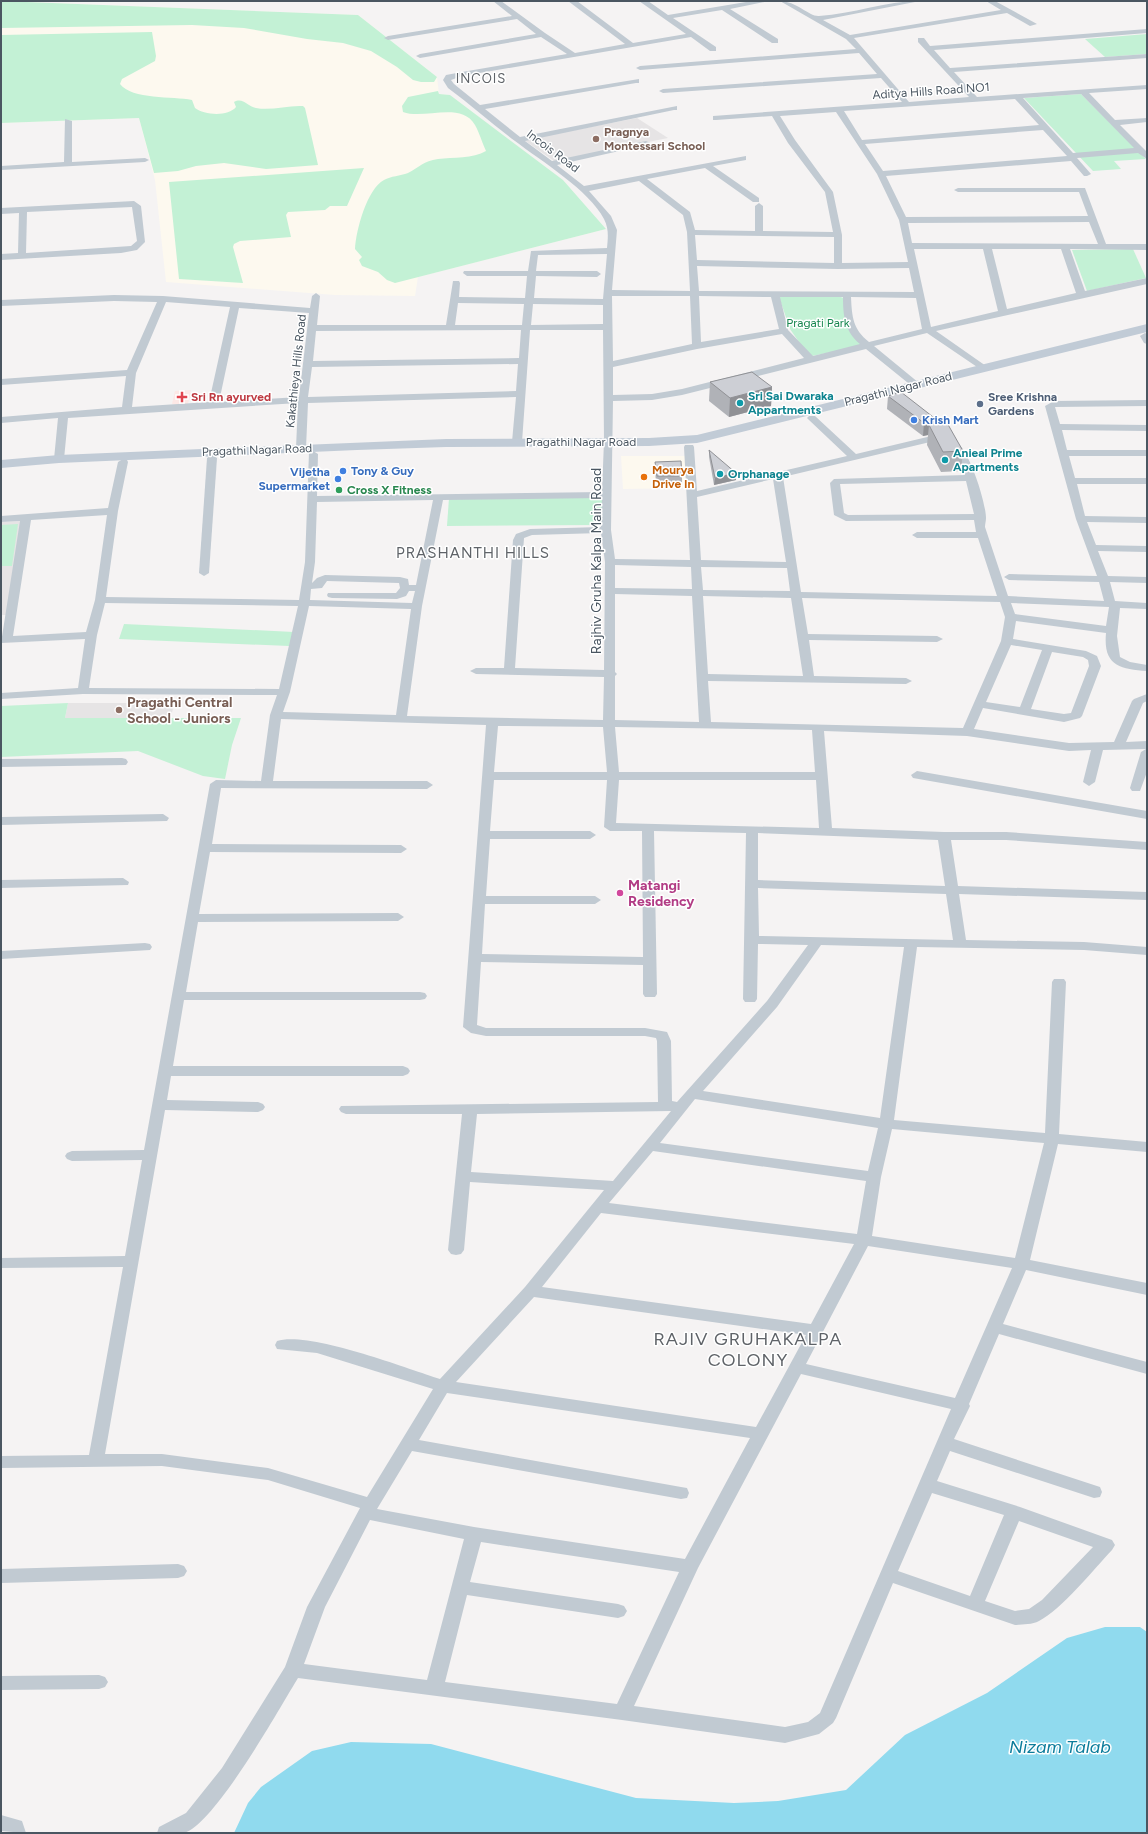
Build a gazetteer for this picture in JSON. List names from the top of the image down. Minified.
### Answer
{"streets":{"main road":["Pragathi Nagar Road"],"street":["Aditya Hills Road NO1","Incois Road","Kakathieya Hills Road","Rajhiv Gruha Kalpa Main Road"]},"crossings":[["Incois Road","Pragathi Nagar Road"],["Incois Road","Rajhiv Gruha Kalpa Main Road"],["Kakathieya Hills Road","Pragathi Nagar Road"],["Pragathi Nagar Road","Rajhiv Gruha Kalpa Main Road"]],"districts":["INCOIS","PRASHANTHI HILLS","RAJIV GRUHAKALPA COLONY"],"water":["Nizam Talab"],"parks":["Pragati Park"],"places":{"other":["Pragnya Montessari School","Sri Sai Dwaraka Appartments","Sree Krishna Gardens","Krish Mart","Anieal Prime Apartments","Tony & Guy","Orphanage","Mourya Drive In","Vijetha Supermarket","Cross X Fitness","Pragathi Central School - Juniors","Matangi Residency"],"health":["Sri Rn ayurved"]}}
